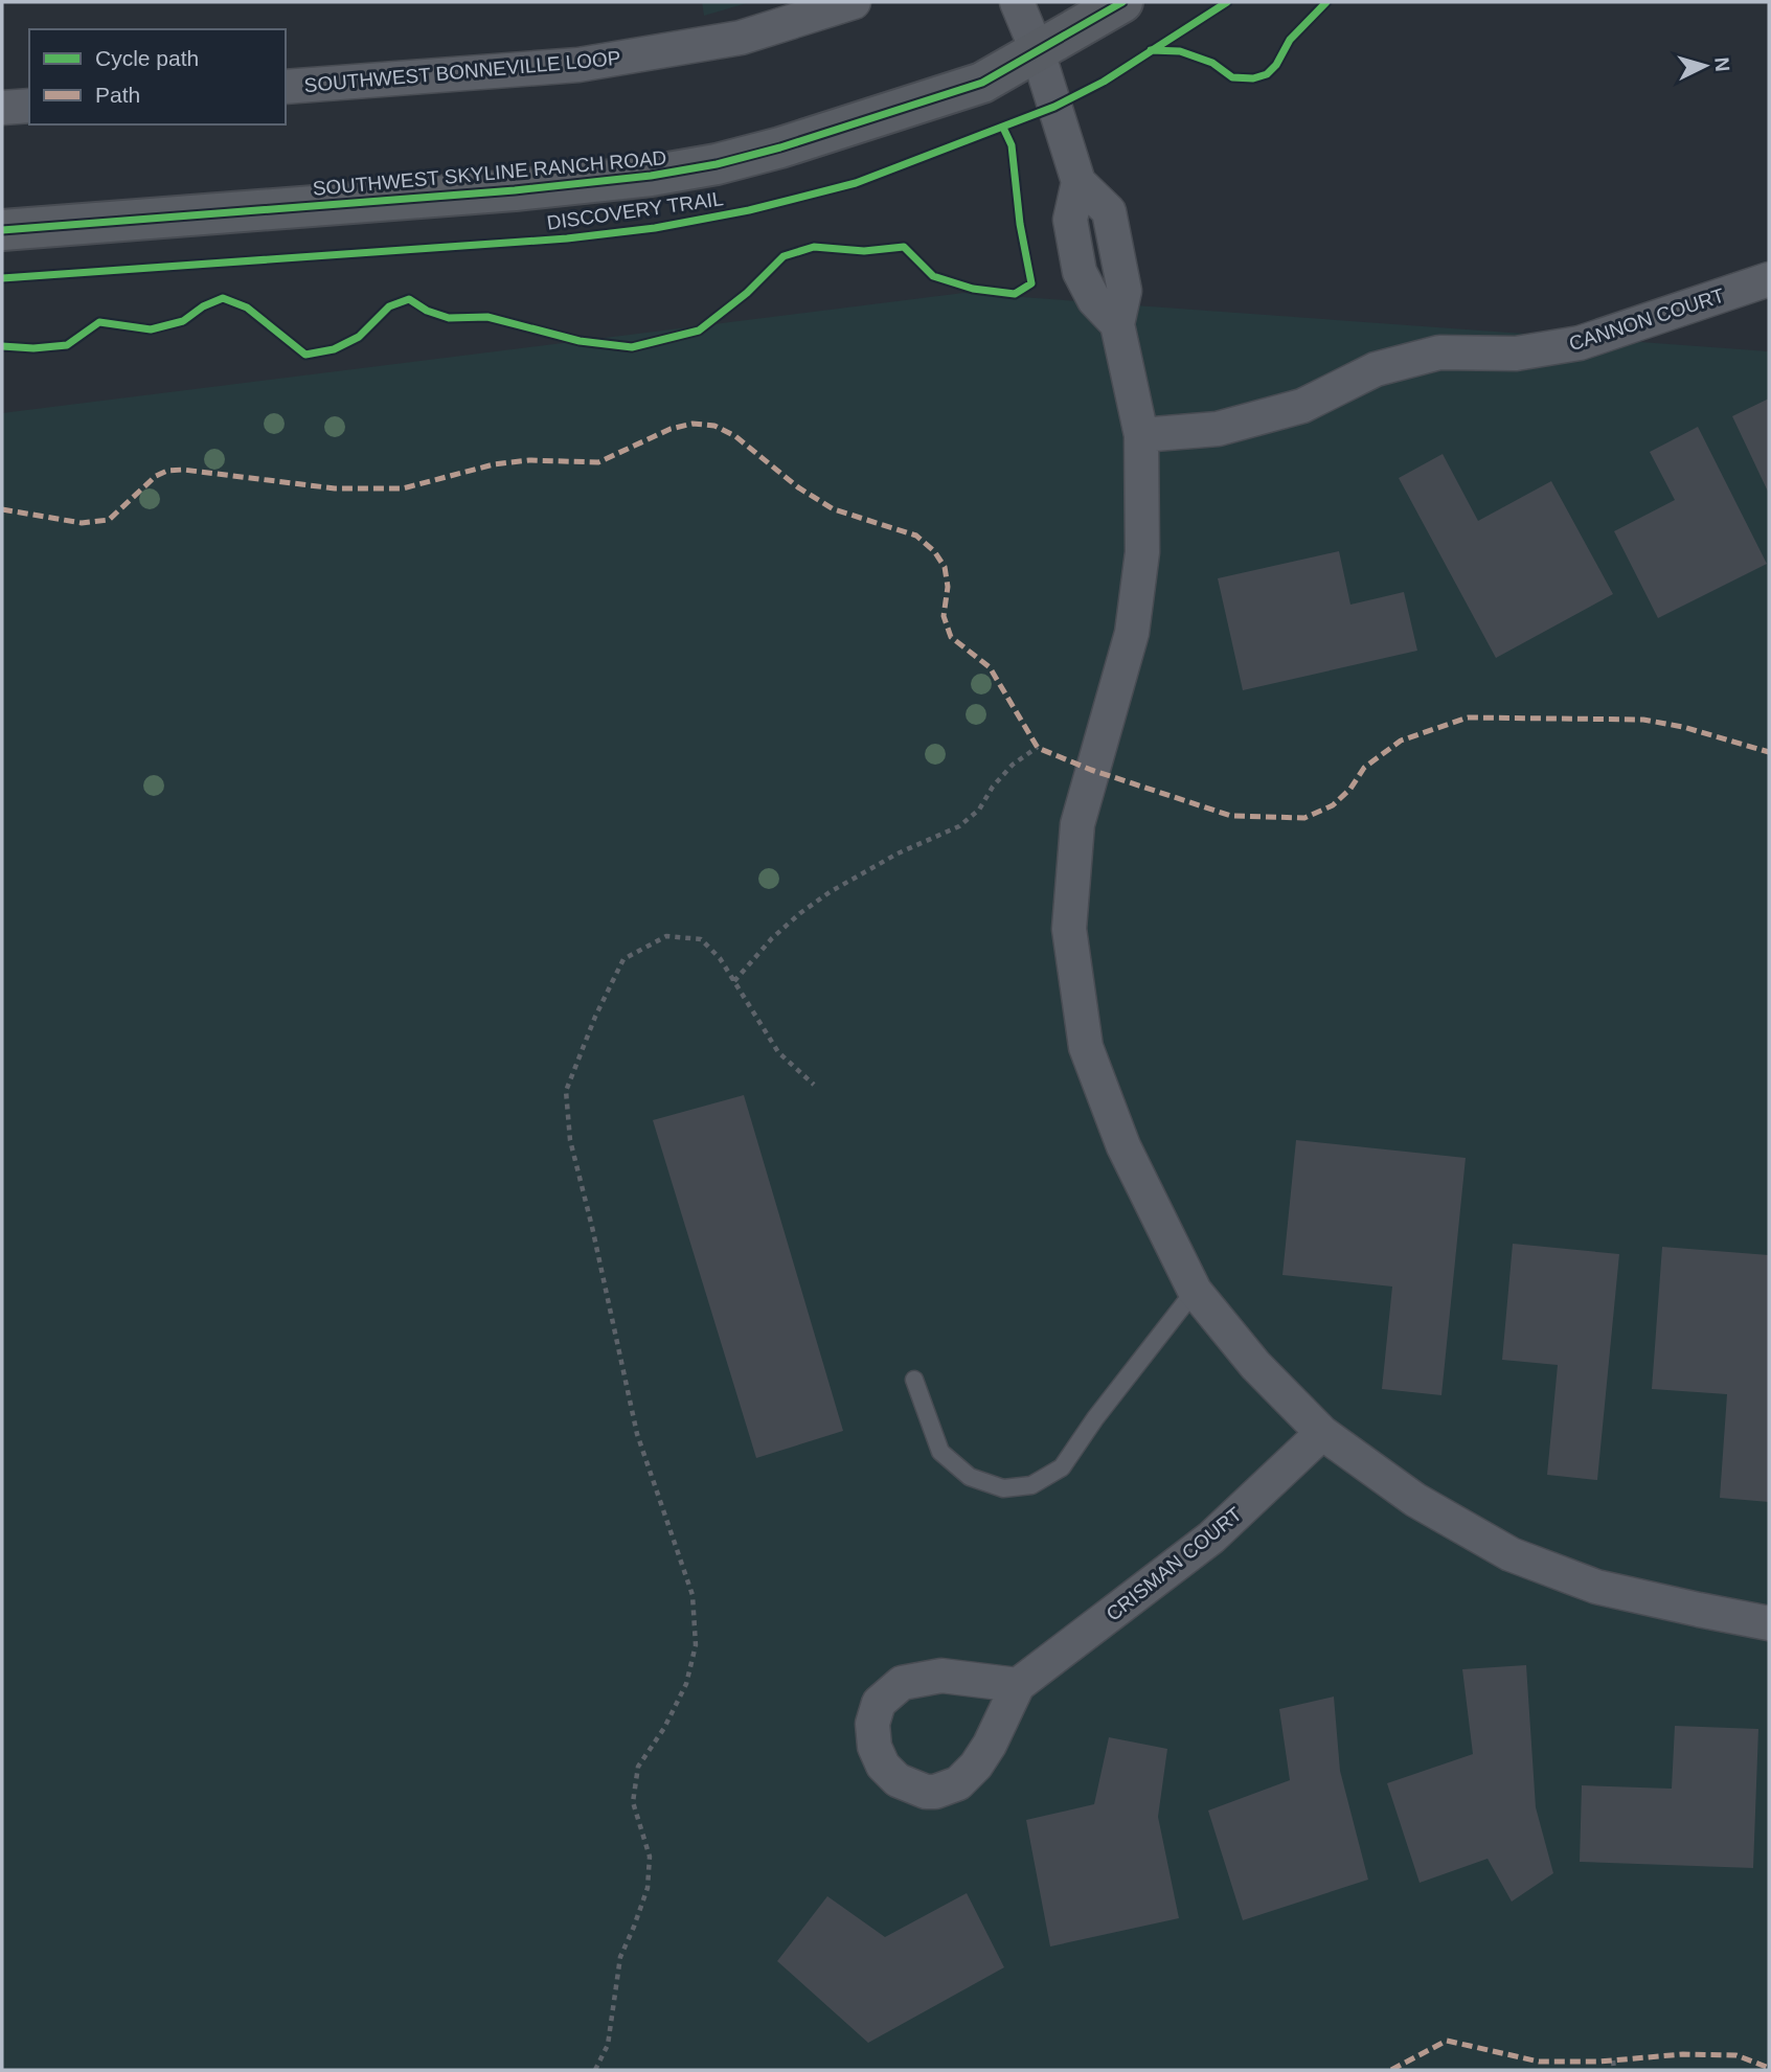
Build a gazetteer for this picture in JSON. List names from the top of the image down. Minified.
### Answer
{"streets":{"street":["SOUTHWEST BONNEVILLE LOOP","SOUTHWEST SKYLINE RANCH ROAD","CANNON COURT","CRISMAN COURT"],"cycle path":["DISCOVERY TRAIL"]},"legend":["Cycle path","Path"],"north":"right"}
